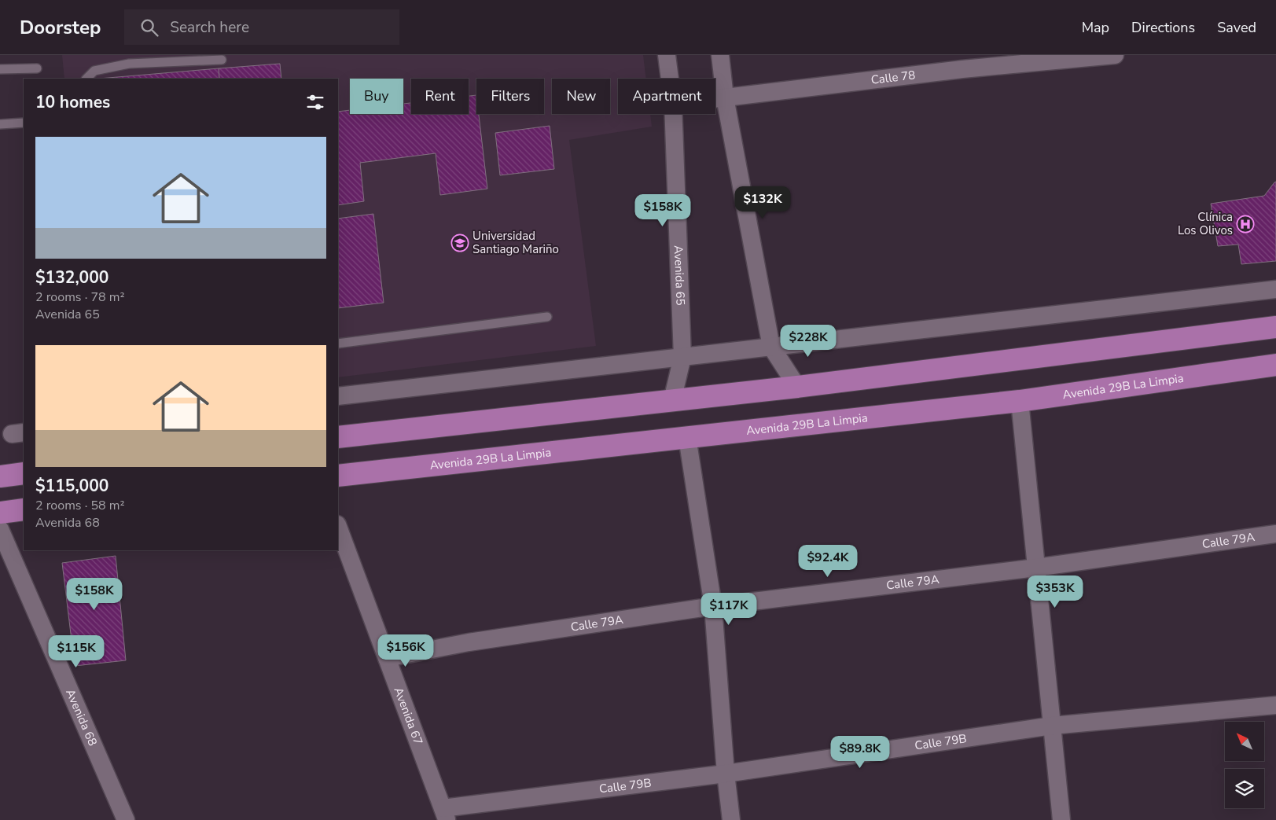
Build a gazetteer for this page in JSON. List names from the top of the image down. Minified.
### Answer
{"streets":{"main road":["Avenida 29B La Limpia"],"street":["Calle 78","Avenida 65","Calle 79A","Avenida 67","Avenida 68","Calle 79B"]},"crossings":[["Calle 79A","Avenida 67"],["Avenida 67","Calle 79B"]],"places":{"hospital":["Clínica Los Olivos"],"school or university":["Universidad Santiago Mariño"]},"north":"top left","page":{"header":"Doorstep","search":"Search here","nav":["Map","Directions","Saved"],"chip":["Buy","Rent","Filters","New","Apartment"],"heading":"10 homes","list":[{"name":"$132,000","note":"2 rooms · 78 m² · Avenida 65"},{"name":"$115,000","note":"2 rooms · 58 m² · Avenida 68"}],"price":["$132K","$158K","$228K","$92.4K","$353K","$158K","$117K","$156K","$115K","$89.8K"]}}
